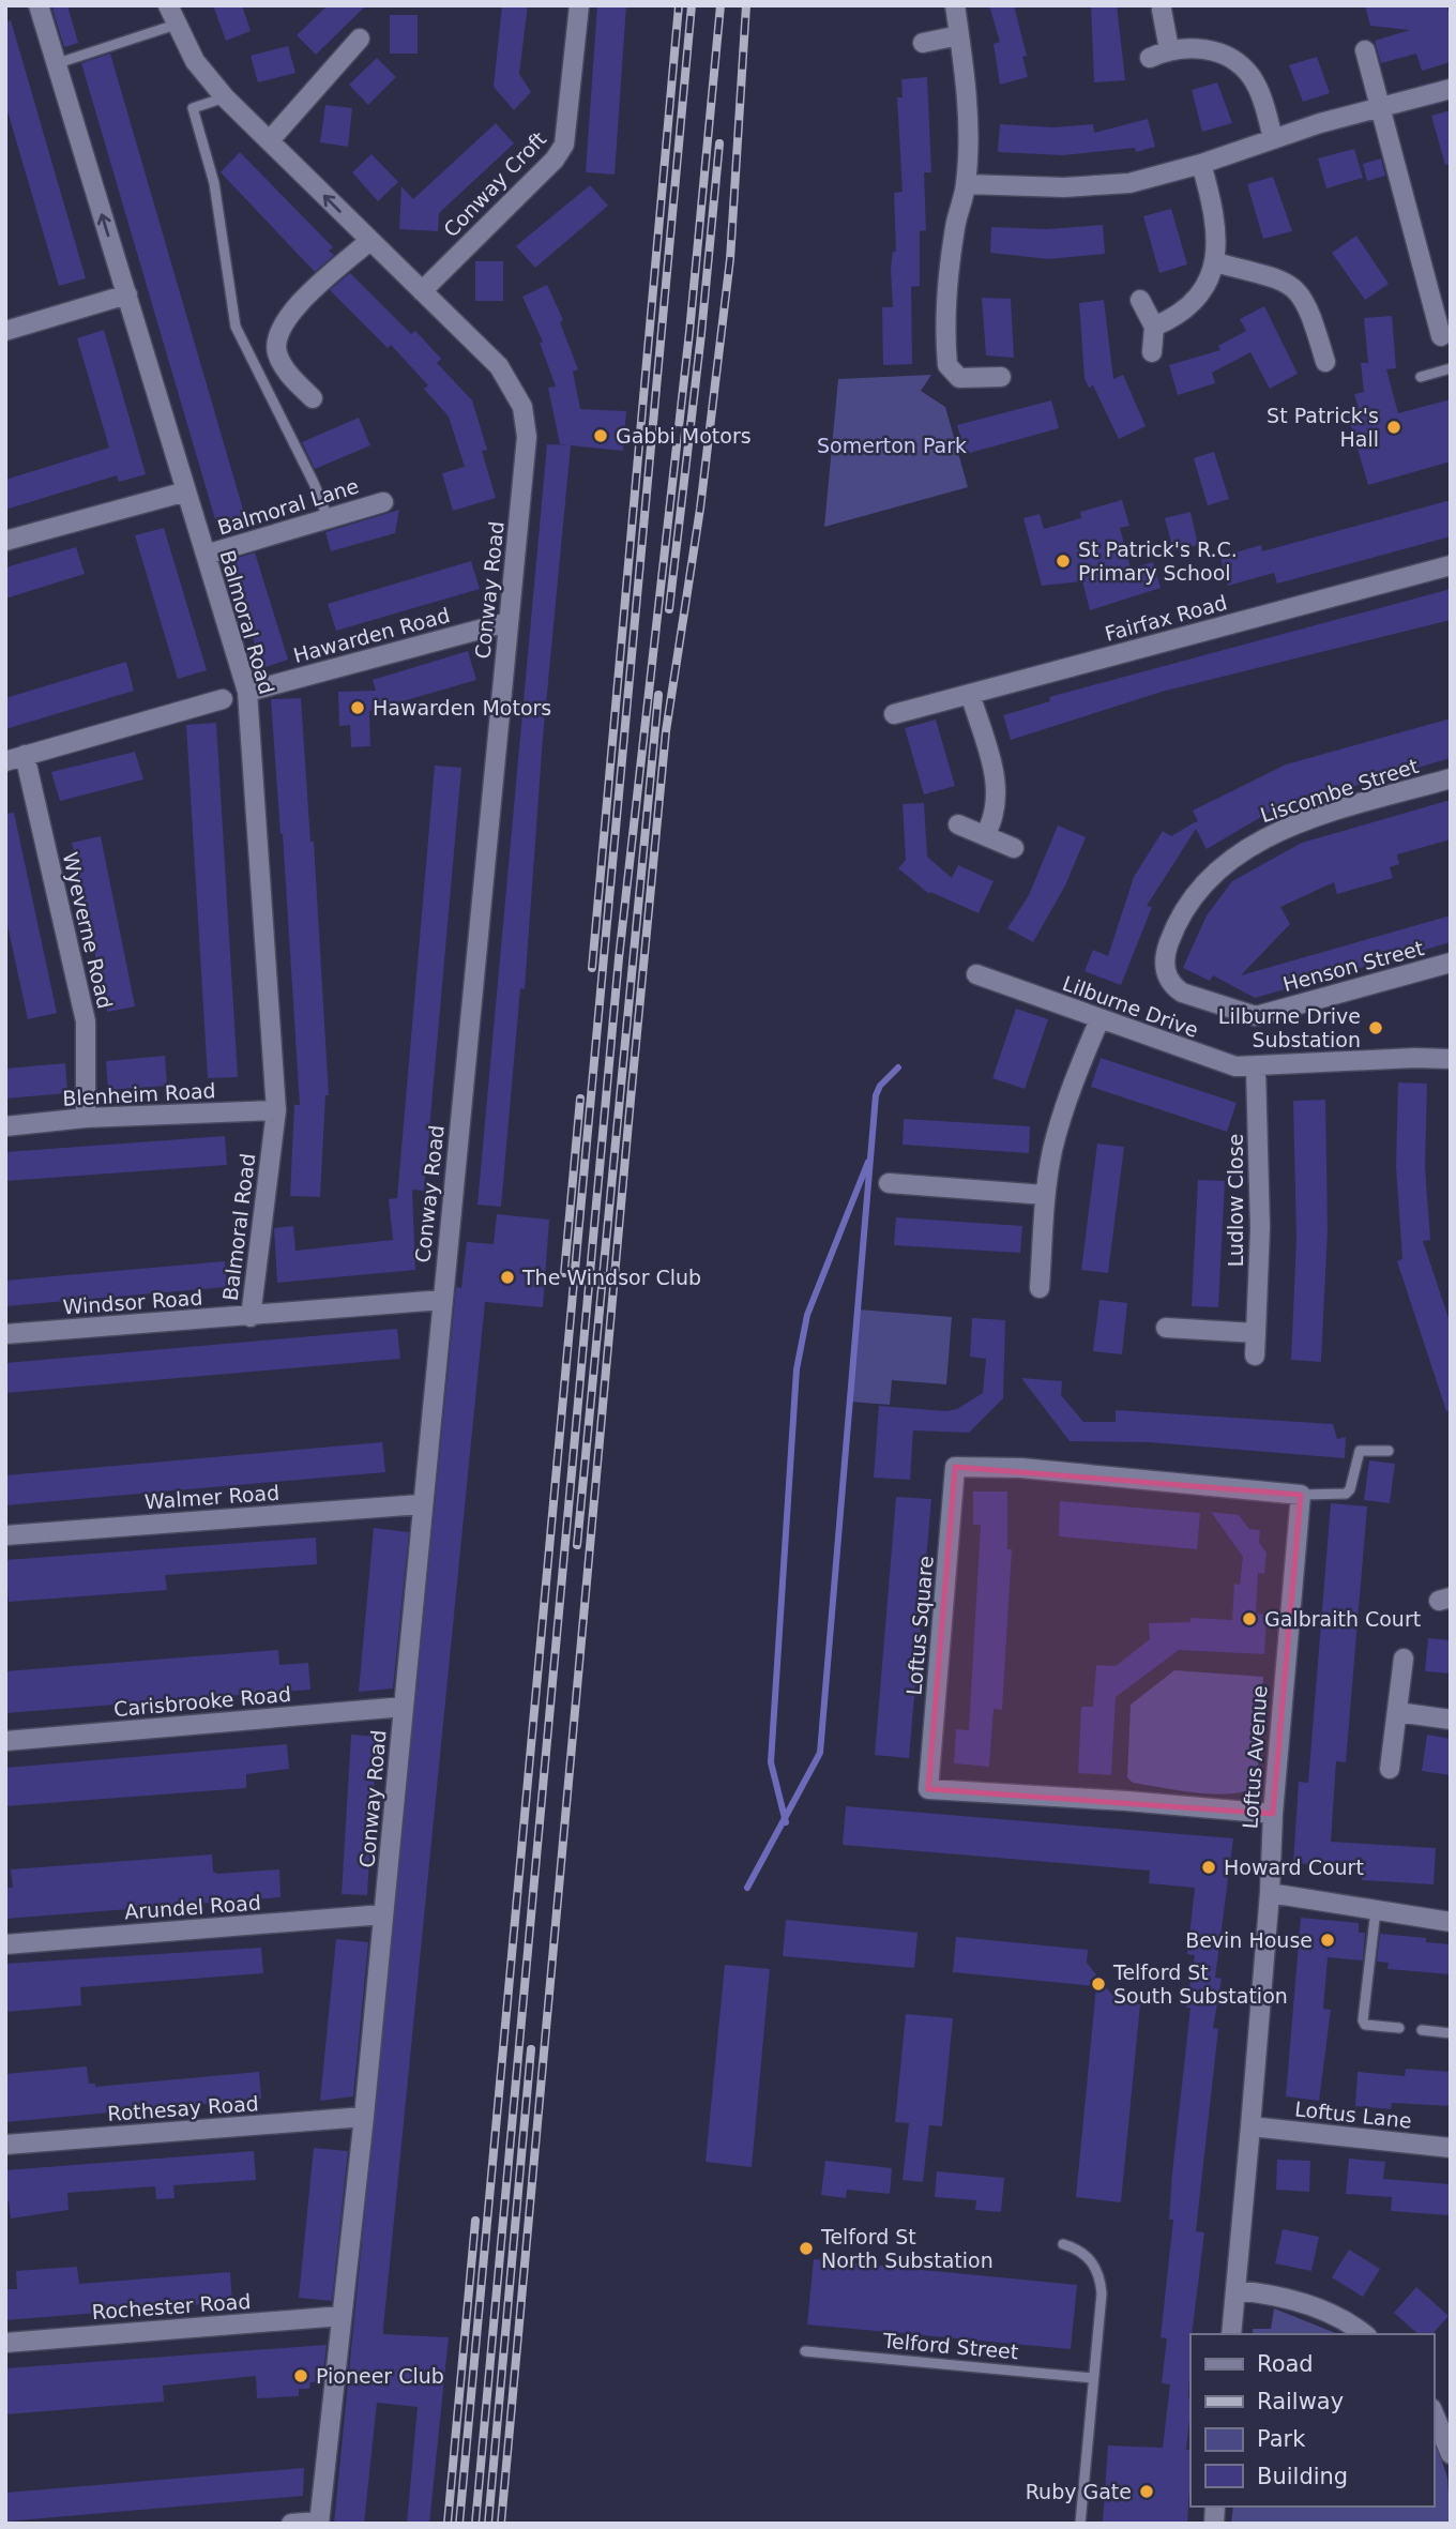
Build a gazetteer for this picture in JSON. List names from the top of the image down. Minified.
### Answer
{"streets":{"street":["Conway Croft","Balmoral Lane","Conway Road","Fairfax Road","Balmoral Road","Hawarden Road","Liscombe Street","Wyeverne Road","Henson Street","Lilburne Drive","Blenheim Road","Ludlow Close","Windsor Road","Walmer Road","Loftus Square","Carisbrooke Road","Loftus Avenue","Arundel Road","Rothesay Road","Loftus Lane","Rochester Road"],"lane":["Telford Street"]},"crossings":[["Conway Croft","Conway Road"],["Balmoral Lane","Balmoral Road"],["Conway Road","Hawarden Road"],["Conway Road","Windsor Road"],["Conway Road","Walmer Road"],["Conway Road","Carisbrooke Road"],["Conway Road","Arundel Road"],["Conway Road","Rothesay Road"],["Conway Road","Rochester Road"],["Balmoral Road","Hawarden Road"],["Balmoral Road","Blenheim Road"],["Balmoral Road","Windsor Road"],["Liscombe Street","Henson Street"],["Wyeverne Road","Blenheim Road"],["Lilburne Drive","Ludlow Close"],["Loftus Square","Loftus Avenue"],["Loftus Avenue","Loftus Lane"]],"parks":["Somerton Park"],"places":["St Patrick's Hall","Gabbi Motors","St Patrick's R.C. Primary School","Hawarden Motors","Lilburne Drive Substation","The Windsor Club","Galbraith Court","Howard Court","Bevin House","Telford St South Substation","Telford St North Substation","Pioneer Club","Ruby Gate"],"legend":["Road","Railway","Park","Building"]}
